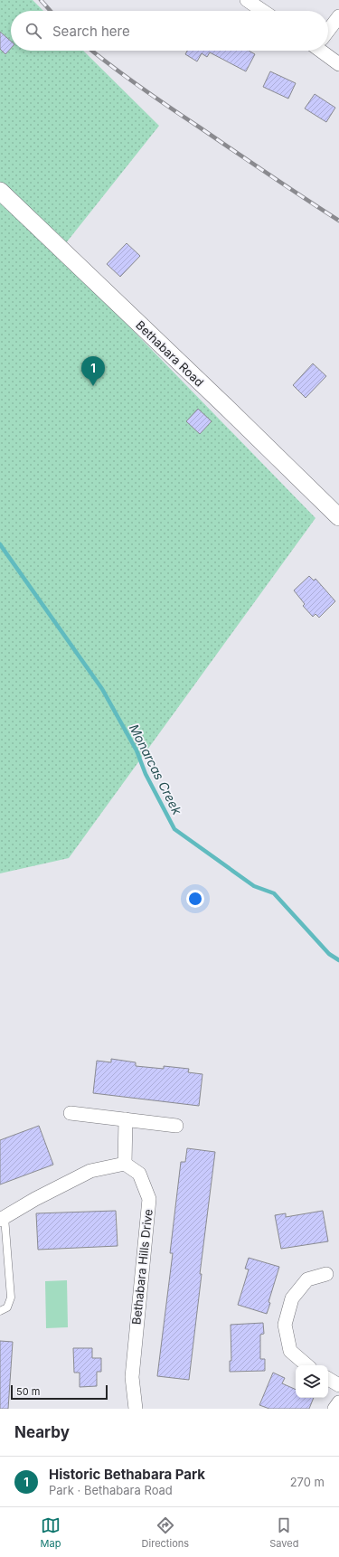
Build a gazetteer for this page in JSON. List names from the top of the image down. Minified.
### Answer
{"streets":{"street":["Bethabara Road","Bethabara Hills Drive"]},"water":["Monarcas Creek"],"scale_bar":"50 m","page":{"search":"Search here","pins":"1","scale":"50 m","heading":"Nearby","list":[{"mark":"1","name":"Historic Bethabara Park","note":"Park · Bethabara Road","value":"270 m"}],"nav":["Map","Directions","Saved"]}}
